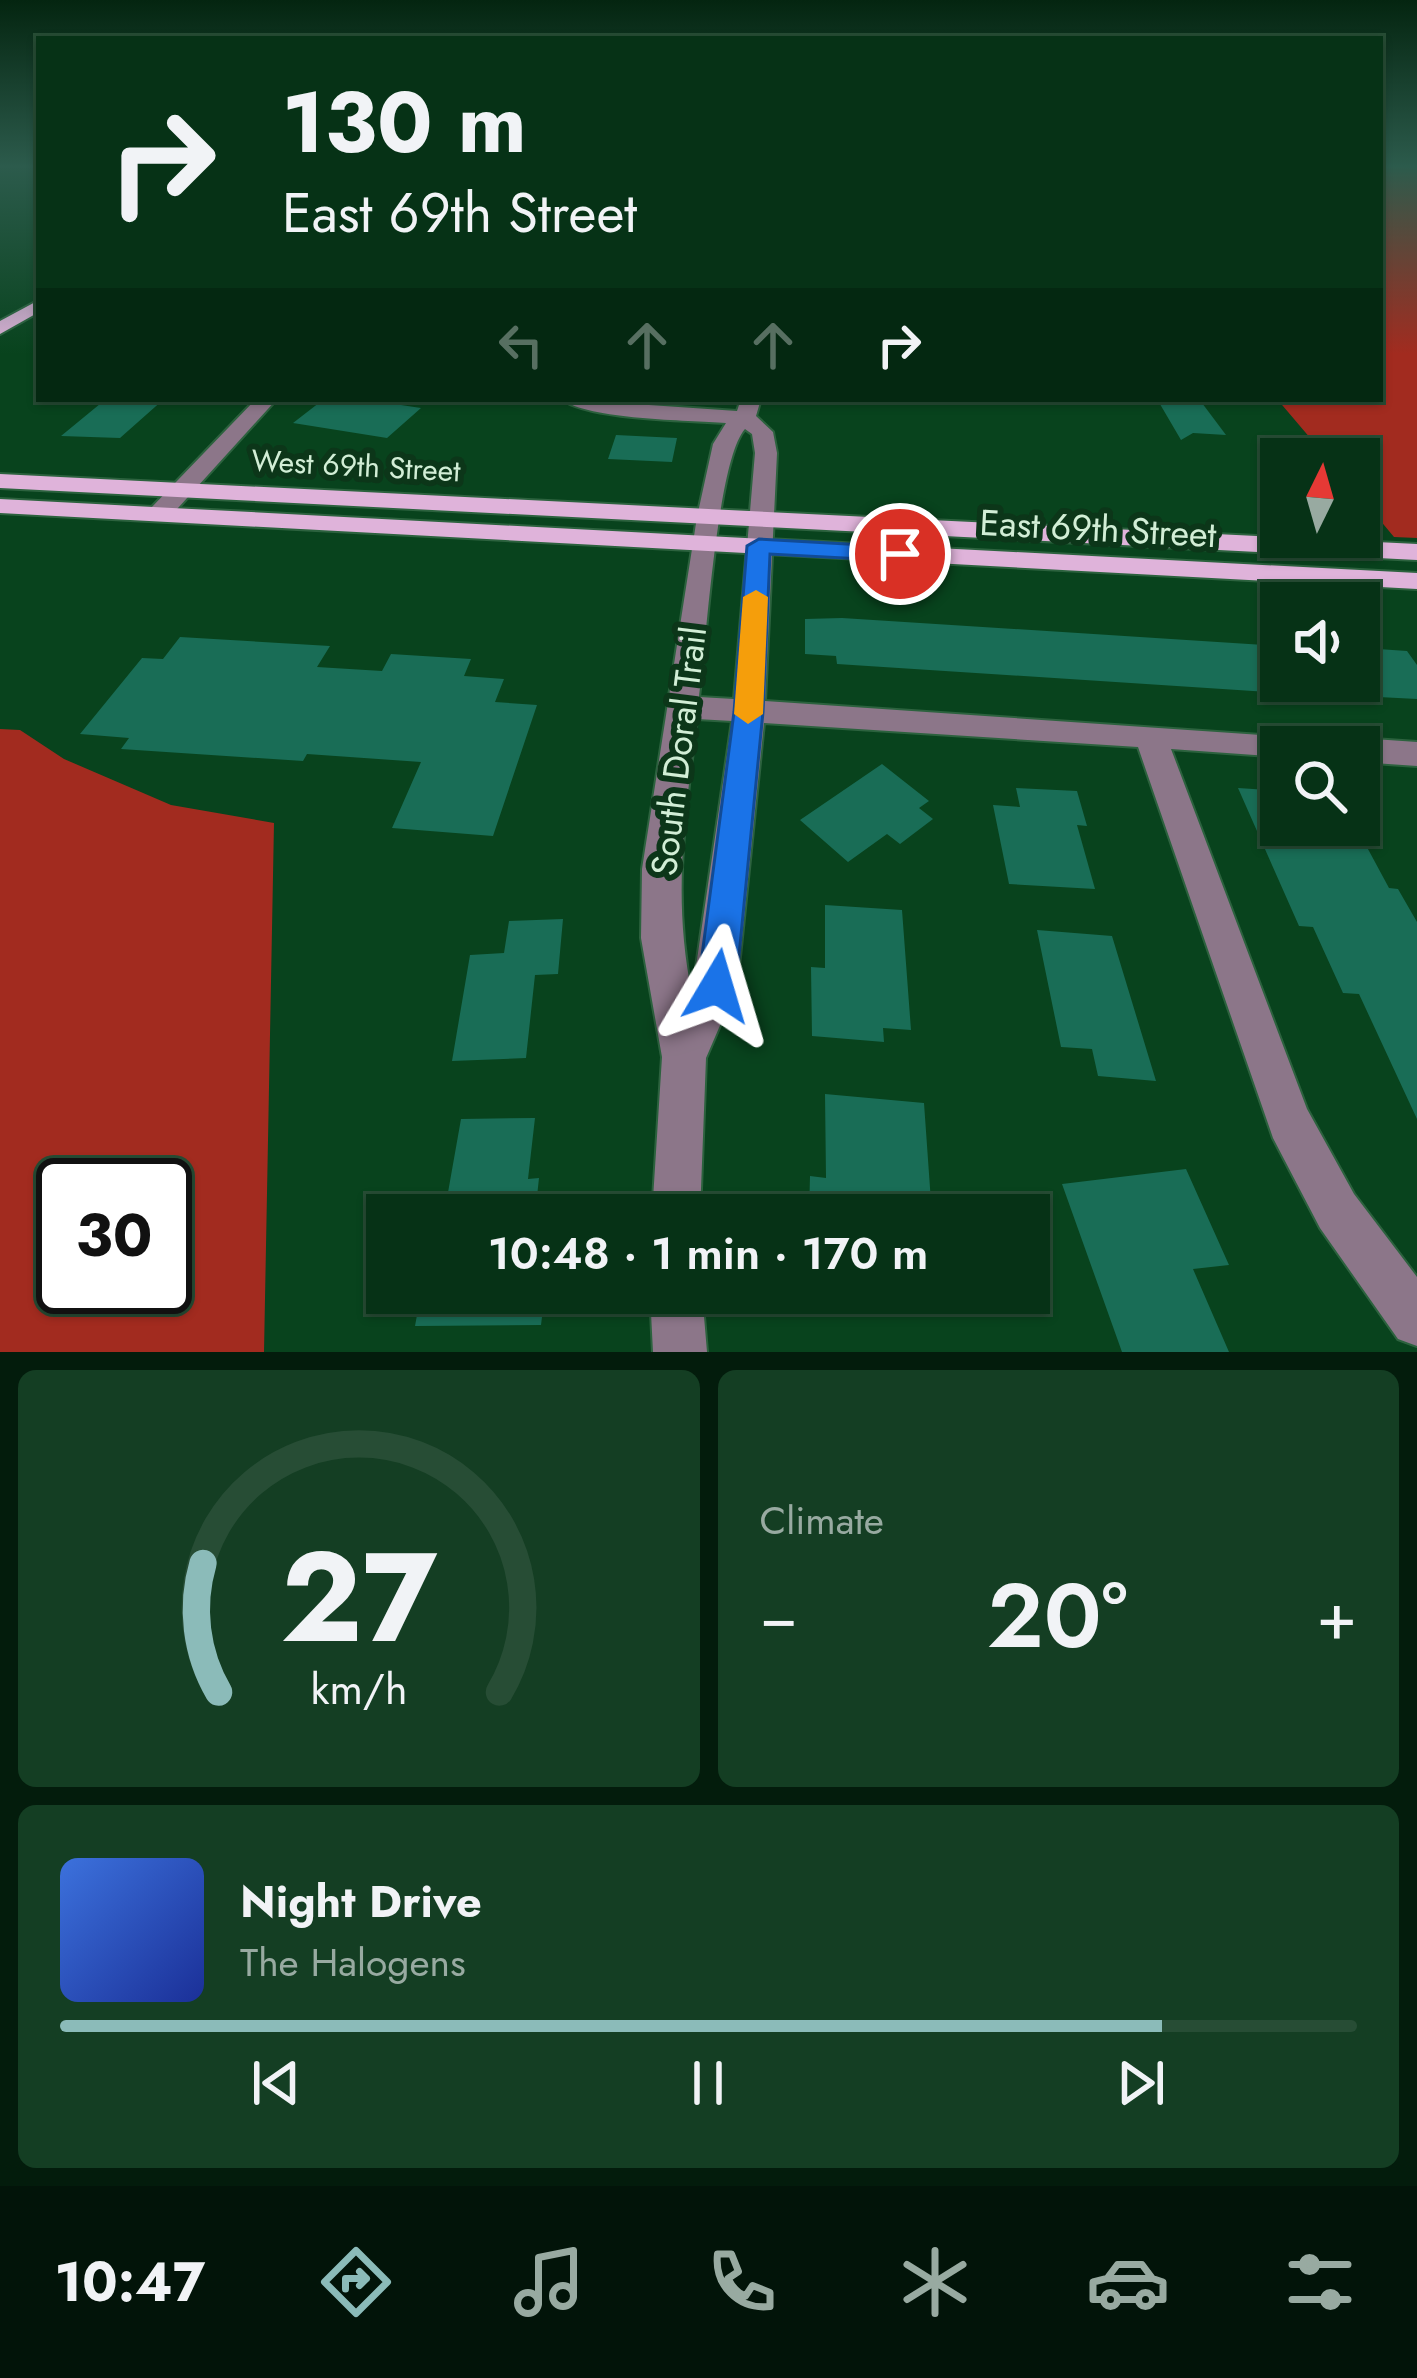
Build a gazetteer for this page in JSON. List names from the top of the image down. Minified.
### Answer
{"streets":{"main road":["West 69th Street","East 69th Street"],"street":["South Doral Trail"]},"crossings":[["West 69th Street","East 69th Street"],["West 69th Street","South Doral Trail"],["East 69th Street","South Doral Trail"]],"north":"top","page":{"turn":["130 m","East 69th Street"],"limit":"30","trip":"10:48 · 1 min · 170 m","tile":"Climate","heat":["−","20°","+"],"song":["Night Drive","The Halogens"],"tabs":"10:47","gauge":["27","km/h"]}}
